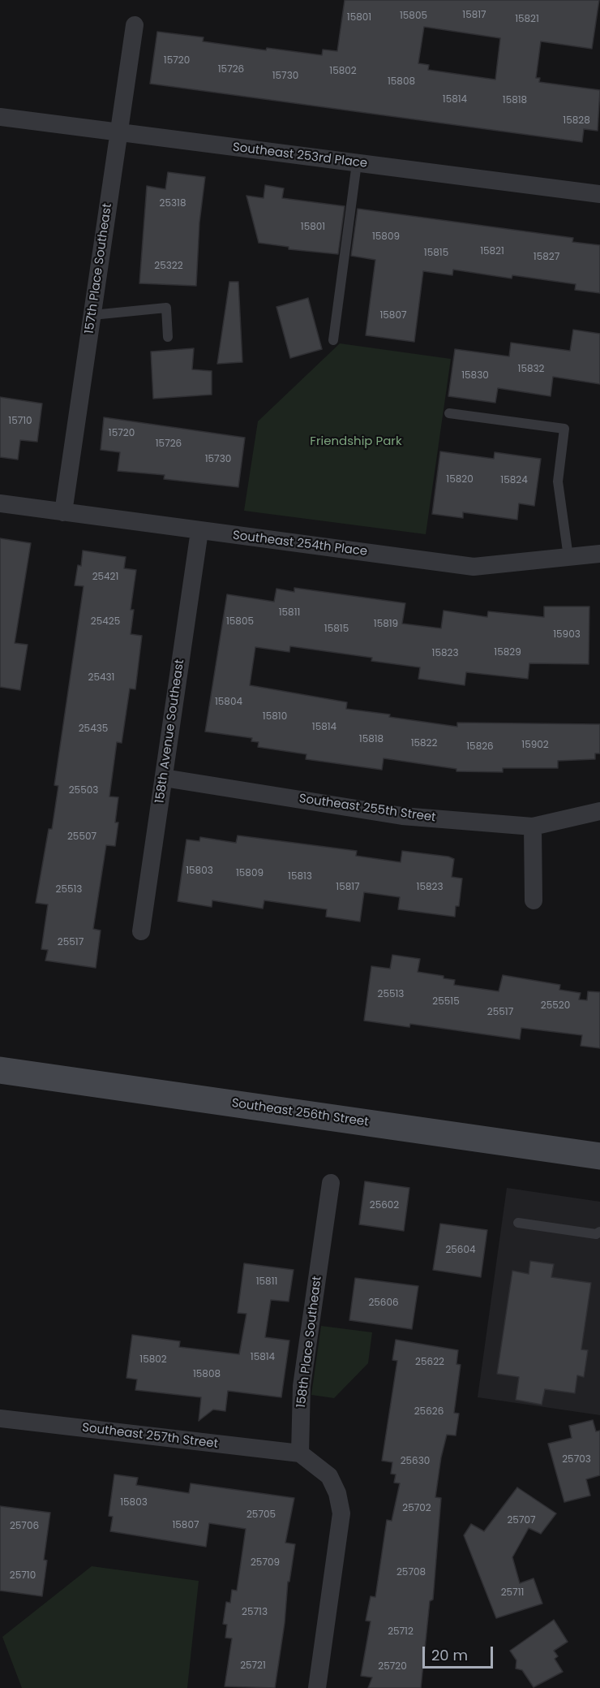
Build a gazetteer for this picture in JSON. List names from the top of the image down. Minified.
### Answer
{"streets":{"main road":["Southeast 256th Street"],"street":["Southeast 253rd Place","157th Place Southeast","Southeast 254th Place","158th Avenue Southeast","Southeast 255th Street","158th Place Southeast","Southeast 257th Street"]},"crossings":[["Southeast 253rd Place","157th Place Southeast"],["157th Place Southeast","Southeast 254th Place"],["Southeast 254th Place","158th Avenue Southeast"],["158th Avenue Southeast","Southeast 255th Street"],["158th Place Southeast","Southeast 257th Street"]],"parks":["Friendship Park"],"house_numbers":["15817","15805","15801","15821","15720","15726","15802","15730","15808","15814","15818","15828","25318","15801","15809","15821","15815","15827","25322","15807","15832","15830","15710","15720","15726","15730","15820","15824","25421","15811","25425","15805","15819","15815","15903","15829","15823","25431","15804","15810","15814","25435","15818","15822","15902","15826","25503","25507","15803","15809","15813","15817","15823","25513","25517","25513","25515","25520","25517","25602","25604","15811","25606","15814","15802","25622","15808","25626","25703","25630","15803","25702","25705","25707","15807","25706","25709","25708","25710","25711","25713","25712","25721","25720"],"scale_bar":"20 m"}
